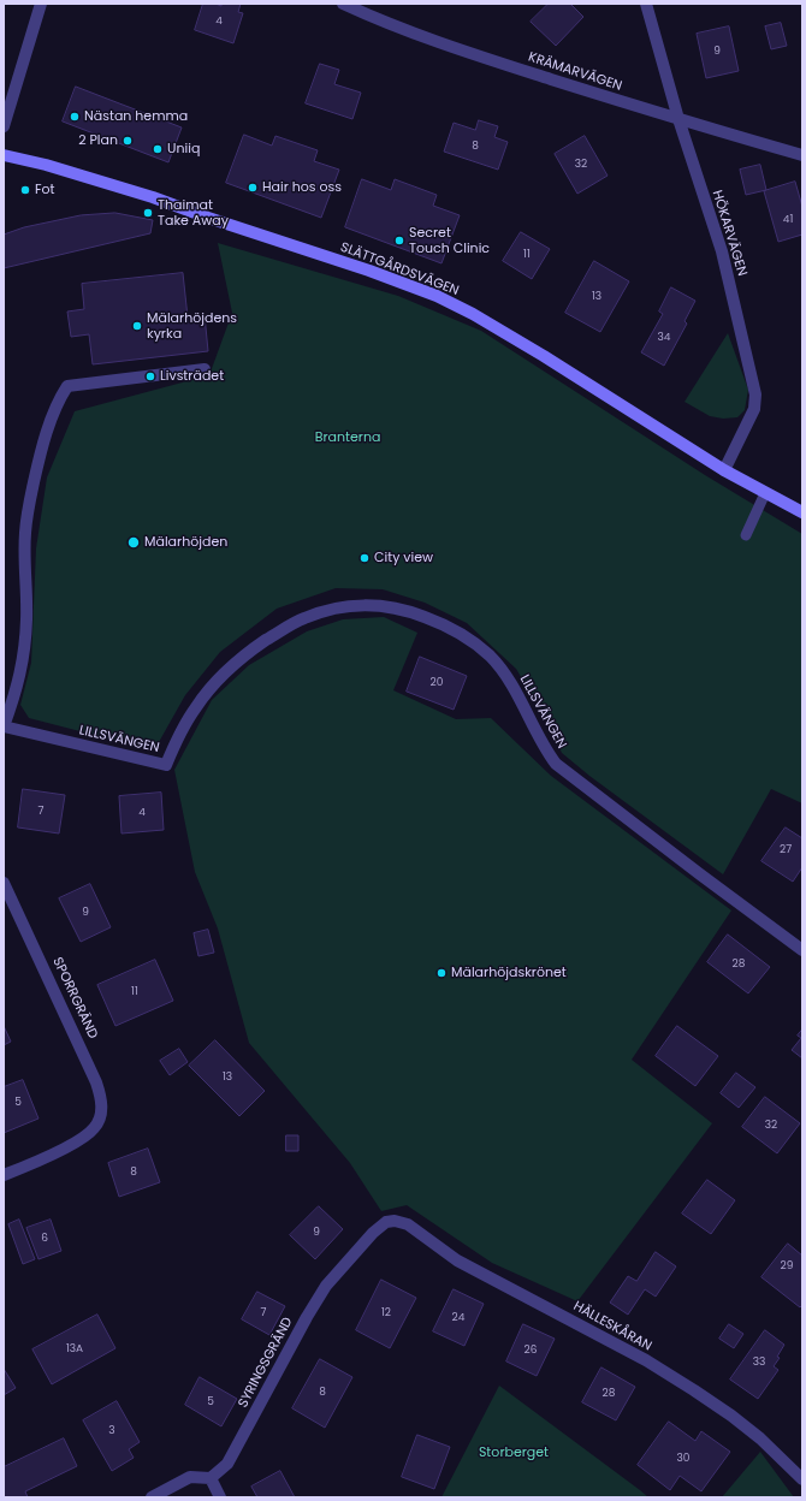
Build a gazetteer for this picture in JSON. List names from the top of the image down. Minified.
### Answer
{"streets":{"street":["KRÄMARVÄGEN","HÖKARVÄGEN","SLÄTTGÅRDSVÄGEN","LILLSVÄNGEN","SPORRGRÄND","HÄLLESKÅRAN","SYRINGSGRÄND"]},"crossings":[["KRÄMARVÄGEN","HÖKARVÄGEN"],["HÖKARVÄGEN","SLÄTTGÅRDSVÄGEN"],["HÄLLESKÅRAN","SYRINGSGRÄND"]],"parks":["Branterna","Storberget"],"places":["Nästan hemma","2 Plan","Uniiq","Hair hos oss","Fot","Thaimat Take Away","Secret Touch Clinic","Mälarhöjdens kyrka","Livsträdet","Mälarhöjden","City view","Mälarhöjdskrönet"],"house_numbers":["4","9","8","32","41","11","13","34","20","7","4","27","9","28","11","13","5","32","8","9","6","29","7","12","24","13A","26","33","8","28","5","3","30"]}
